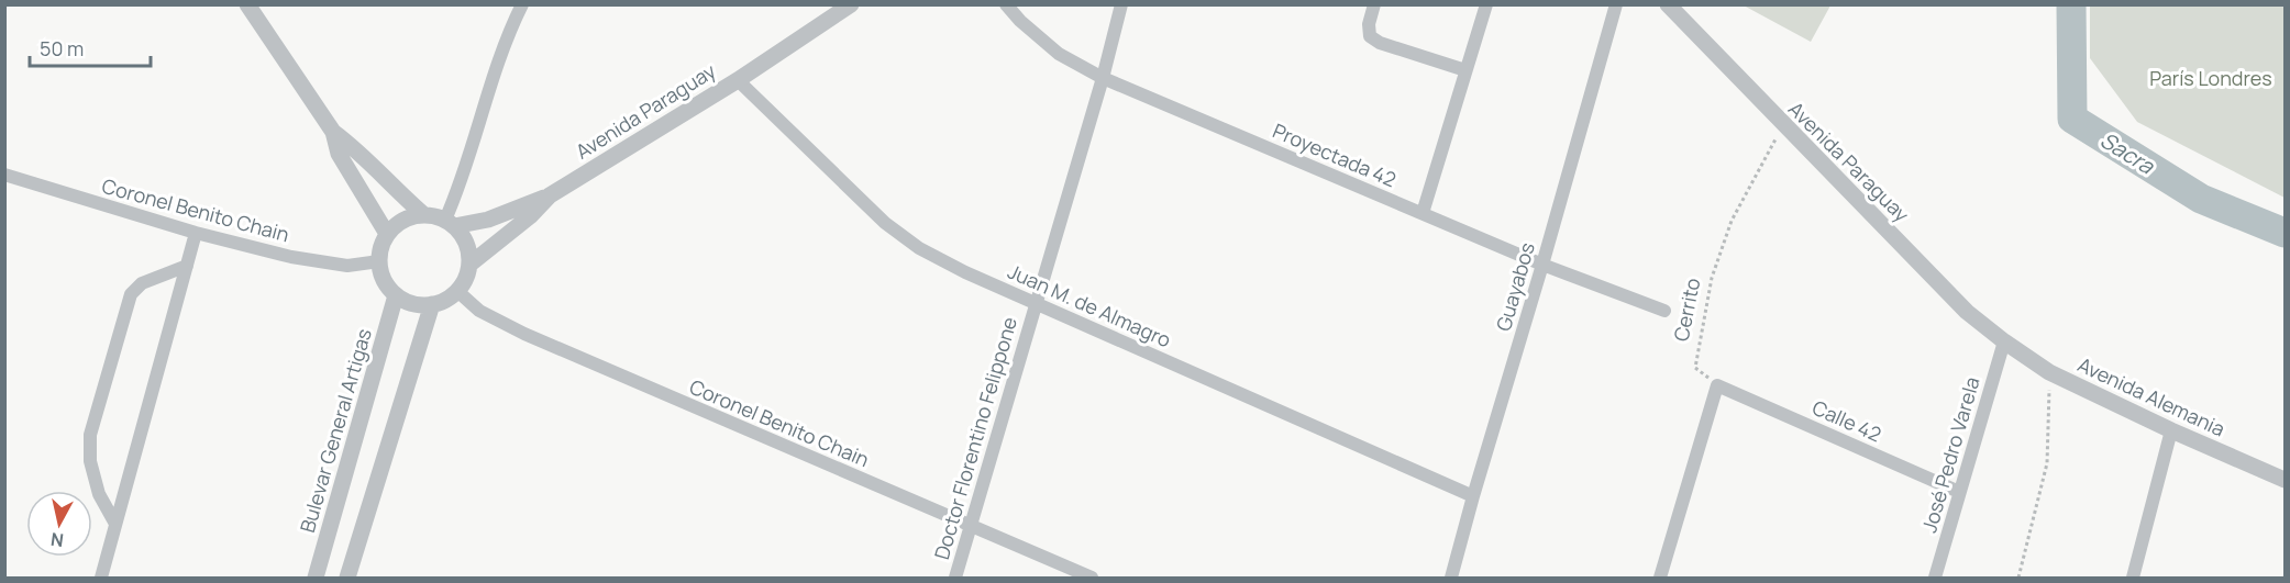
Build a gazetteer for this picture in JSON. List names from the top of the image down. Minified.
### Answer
{"streets":{"street":["Avenida Paraguay","Proyectada 42","Coronel Benito Chain","Guayabos","Juan M. de Almagro","Avenida Alemania","Calle 42","Bulevar General Artigas","Doctor Florentino Felippone","José Pedro Varela"],"path":["Cerrito"]},"crossings":[["Avenida Paraguay","Coronel Benito Chain"],["Avenida Paraguay","Juan M. de Almagro"],["Avenida Paraguay","Cerrito"],["Avenida Paraguay","Avenida Alemania"],["Avenida Paraguay","Bulevar General Artigas"],["Avenida Paraguay","José Pedro Varela"],["Proyectada 42","Guayabos"],["Proyectada 42","Doctor Florentino Felippone"],["Coronel Benito Chain","Bulevar General Artigas"],["Coronel Benito Chain","Doctor Florentino Felippone"],["Guayabos","Juan M. de Almagro"],["Juan M. de Almagro","Doctor Florentino Felippone"],["Cerrito","Calle 42"],["Avenida Alemania","José Pedro Varela"],["Calle 42","José Pedro Varela"]],"water":["Sacra"],"parks":["París Londres"],"scale_bar":"50 m","north":"bottom"}
